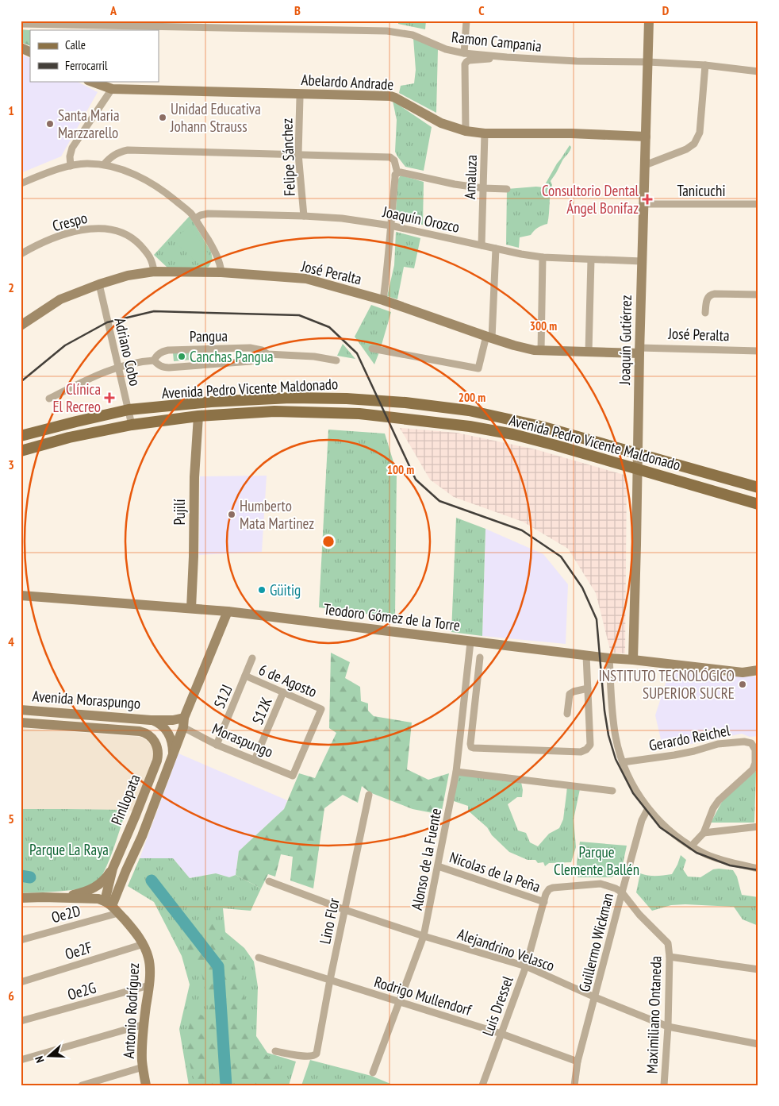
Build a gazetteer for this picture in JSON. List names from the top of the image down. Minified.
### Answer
{"streets":{"main road":["Avenida Pedro Vicente Maldonado"],"street":["Ramon Campania","Abelardo Andrade","Felipe Sánchez","Amaluza","Tanicuchi","Joaquín Orozco","Crespo","José Peralta","Pangua","Joaquín Gutiérrez","Adriano Cobo","Pujilí","Teodoro Gómez de la Torre","6 de Agosto","S12J","Avenida Moraspungo","S12K","Gerardo Reichel","Moraspungo","Pinllopata","Alonso de la Fuente","Nicolas de la Peña","Oe2D","Lino Flor","Guillermo Wickman","Alejandrino Velasco","Oe2F","Oe2G","Rodrigo Mullendorf","Luis Dressel","Antonio Rodríguez","Maximiliano Ontaneda"]},"crossings":[["Ramon Campania","Joaquín Gutiérrez"],["Abelardo Andrade","Amaluza"],["Abelardo Andrade","Joaquín Gutiérrez"],["Felipe Sánchez","Joaquín Orozco"],["Amaluza","Joaquín Orozco"],["Tanicuchi","Joaquín Gutiérrez"],["Joaquín Orozco","Joaquín Gutiérrez"],["Crespo","José Peralta"],["José Peralta","Joaquín Gutiérrez"],["José Peralta","Adriano Cobo"],["Pangua","Adriano Cobo"],["Joaquín Gutiérrez","Avenida Pedro Vicente Maldonado"],["Joaquín Gutiérrez","Teodoro Gómez de la Torre"],["Adriano Cobo","Avenida Pedro Vicente Maldonado"],["Avenida Pedro Vicente Maldonado","Pujilí"],["Pujilí","Teodoro Gómez de la Torre"],["Teodoro Gómez de la Torre","Pinllopata"],["Teodoro Gómez de la Torre","Alonso de la Fuente"],["6 de Agosto","S12J"],["6 de Agosto","S12K"],["6 de Agosto","Moraspungo"],["S12J","Moraspungo"],["Avenida Moraspungo","Moraspungo"],["Avenida Moraspungo","Pinllopata"],["S12K","Moraspungo"],["Moraspungo","Pinllopata"],["Pinllopata","Oe2D"],["Pinllopata","Antonio Rodríguez"],["Alonso de la Fuente","Nicolas de la Peña"],["Alonso de la Fuente","Alejandrino Velasco"],["Alonso de la Fuente","Rodrigo Mullendorf"],["Nicolas de la Peña","Guillermo Wickman"],["Nicolas de la Peña","Luis Dressel"],["Nicolas de la Peña","Maximiliano Ontaneda"],["Oe2D","Antonio Rodríguez"],["Lino Flor","Alejandrino Velasco"],["Lino Flor","Rodrigo Mullendorf"],["Guillermo Wickman","Alejandrino Velasco"],["Guillermo Wickman","Rodrigo Mullendorf"],["Guillermo Wickman","Maximiliano Ontaneda"],["Alejandrino Velasco","Luis Dressel"],["Alejandrino Velasco","Maximiliano Ontaneda"],["Oe2F","Antonio Rodríguez"],["Oe2G","Antonio Rodríguez"],["Rodrigo Mullendorf","Luis Dressel"]],"parks":["Parque La Raya","Parque Clemente Ballén"],"places":{"other":["Unidad Educativa Johann Strauss","Santa Maria Marzzarello","Canchas Pangua","Humberto Mata Martinez","Güitig","INSTITUTO TECNOLÓGICO SUPERIOR SUCRE"],"health":["Consultorio Dental Ángel Bonifaz","Clínica El Recreo"]},"legend":["Calle","Ferrocarril"],"north":"left","grid":{"columns":["A","B","C","D"],"rows":["1","2","3","4","5","6"]},"rings":["300 m","200 m","100 m"]}
